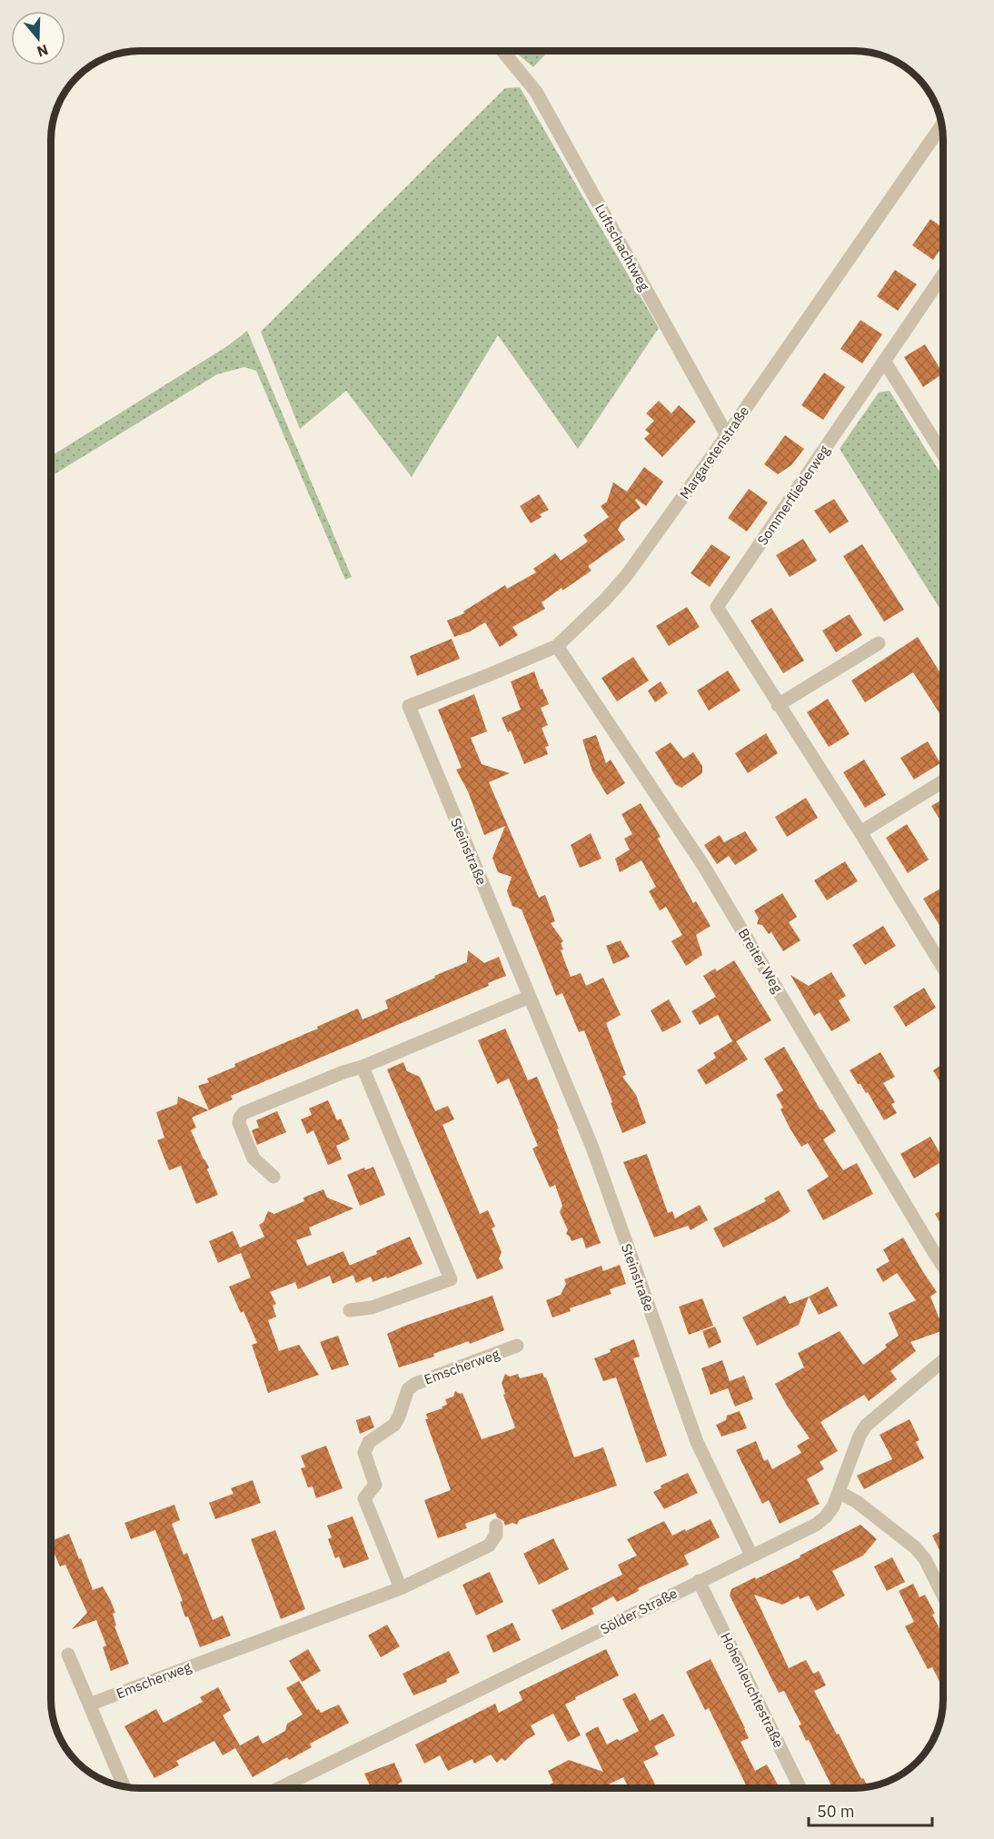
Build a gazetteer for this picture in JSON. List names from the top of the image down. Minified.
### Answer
{"streets":{"street":["Luftschachtweg","Margaretenstraße","Sommerfliederweg","Steinstraße","Breiter Weg","Emscherweg","Sölder Straße","Hohenleuchtestraße"]},"crossings":[["Luftschachtweg","Margaretenstraße"],["Margaretenstraße","Steinstraße"],["Margaretenstraße","Breiter Weg"],["Steinstraße","Sölder Straße"],["Sölder Straße","Hohenleuchtestraße"]],"scale_bar":"50 m","north":"bottom"}
